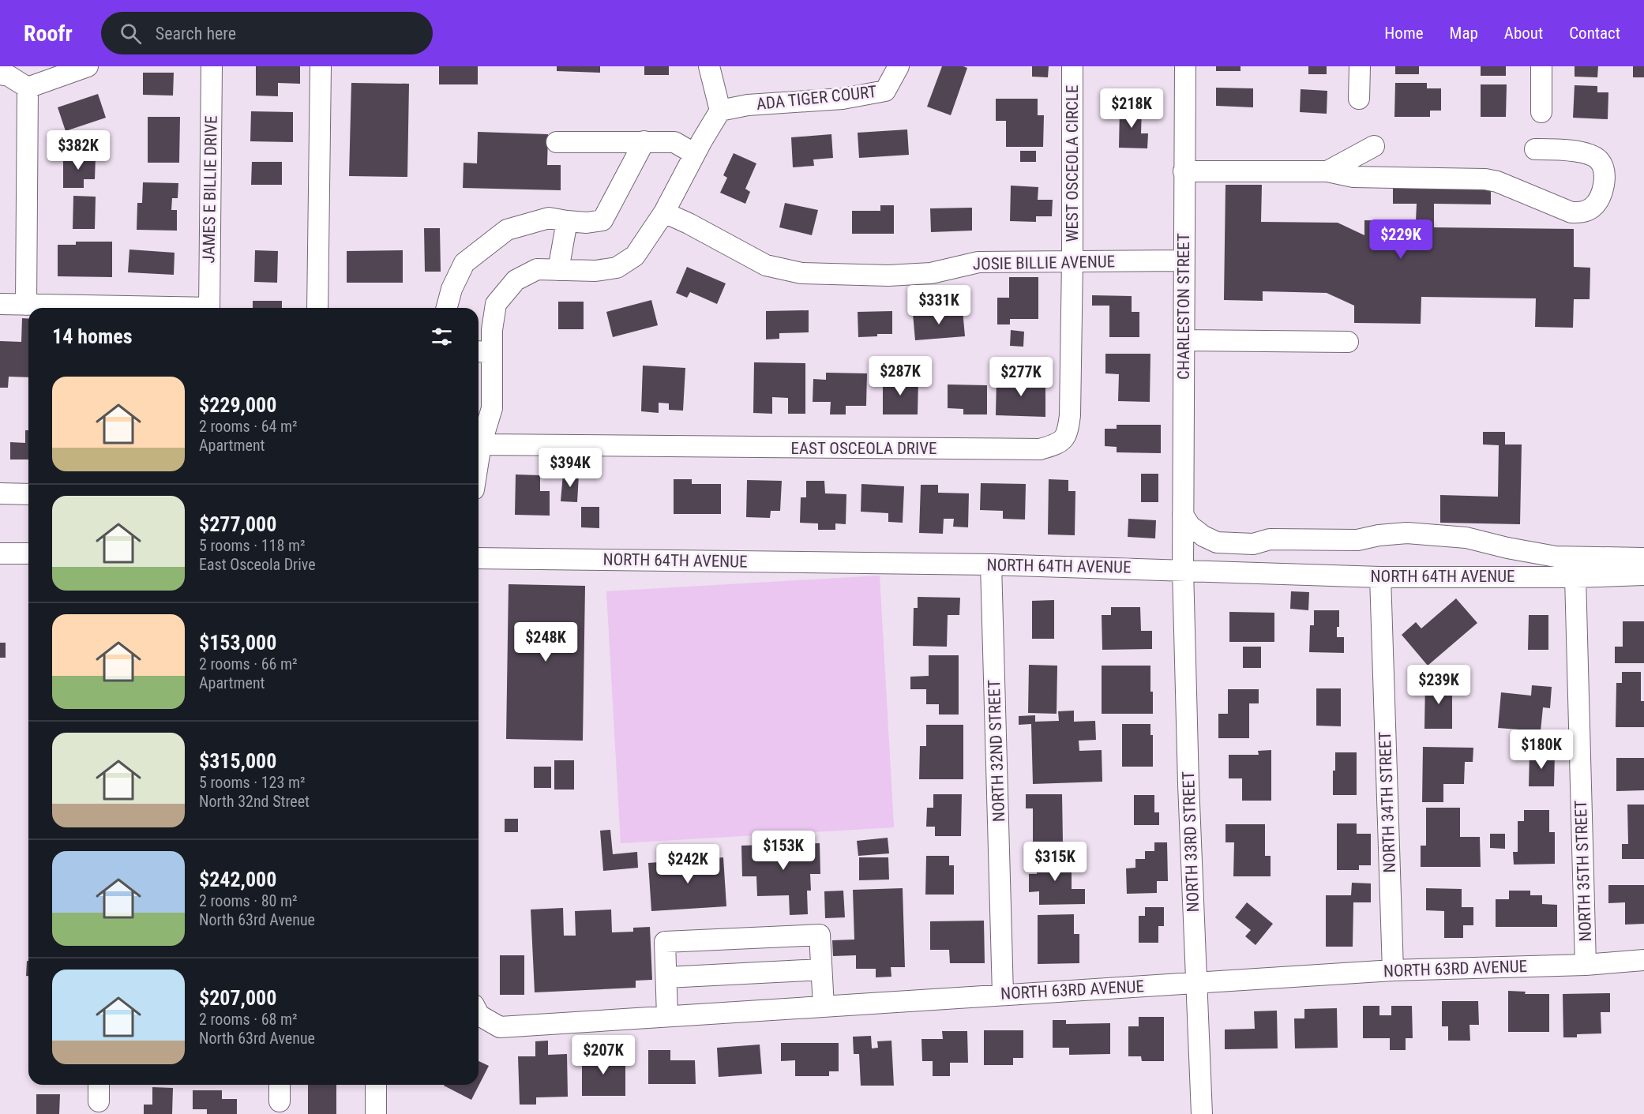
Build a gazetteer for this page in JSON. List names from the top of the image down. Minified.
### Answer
{"streets":{"street":["ADA TIGER COURT","WEST OSCEOLA CIRCLE","JAMES E BILLIE DRIVE","JOSIE BILLIE AVENUE","CHARLESTON STREET","EAST OSCEOLA DRIVE","NORTH 64TH AVENUE","NORTH 32ND STREET","NORTH 34TH STREET","NORTH 33RD STREET","NORTH 35TH STREET","NORTH 63RD AVENUE"]},"crossings":[["WEST OSCEOLA CIRCLE","JOSIE BILLIE AVENUE"],["WEST OSCEOLA CIRCLE","EAST OSCEOLA DRIVE"],["JOSIE BILLIE AVENUE","CHARLESTON STREET"],["JOSIE BILLIE AVENUE","EAST OSCEOLA DRIVE"],["CHARLESTON STREET","NORTH 33RD STREET"],["NORTH 64TH AVENUE","NORTH 32ND STREET"],["NORTH 64TH AVENUE","NORTH 34TH STREET"],["NORTH 64TH AVENUE","NORTH 33RD STREET"],["NORTH 64TH AVENUE","NORTH 35TH STREET"],["NORTH 32ND STREET","NORTH 63RD AVENUE"],["NORTH 34TH STREET","NORTH 63RD AVENUE"],["NORTH 33RD STREET","NORTH 63RD AVENUE"],["NORTH 35TH STREET","NORTH 63RD AVENUE"]],"page":{"header":"Roofr","search":"Search here","nav":["Home","Map","About","Contact"],"price":["$218K","$382K","$229K","$331K","$287K","$277K","$394K","$248K","$239K","$180K","$153K","$315K","$242K","$207K"],"heading":"14 homes","list":[{"name":"$229,000","note":"2 rooms · 64 m² · Apartment"},{"name":"$277,000","note":"5 rooms · 118 m² · East Osceola Drive"},{"name":"$153,000","note":"2 rooms · 66 m² · Apartment"},{"name":"$315,000","note":"5 rooms · 123 m² · North 32nd Street"},{"name":"$242,000","note":"2 rooms · 80 m² · North 63rd Avenue"},{"name":"$207,000","note":"2 rooms · 68 m² · North 63rd Avenue"}]}}
